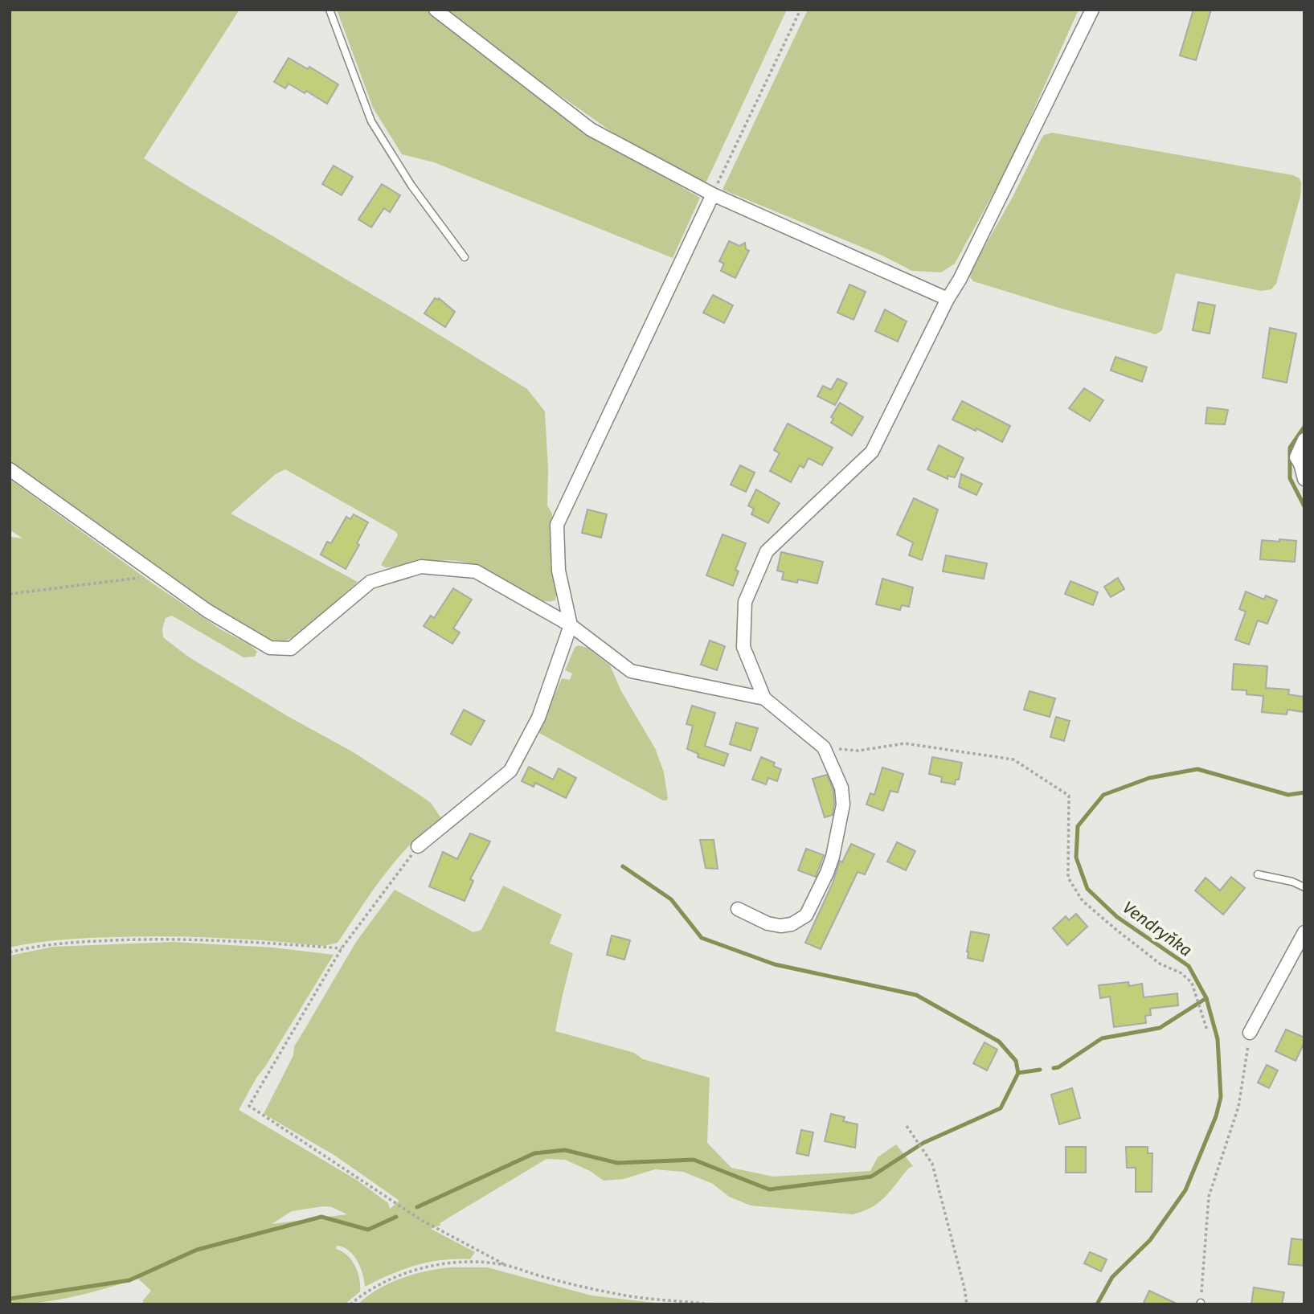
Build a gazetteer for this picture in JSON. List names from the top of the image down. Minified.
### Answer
{"water":["Vendryňka"]}
